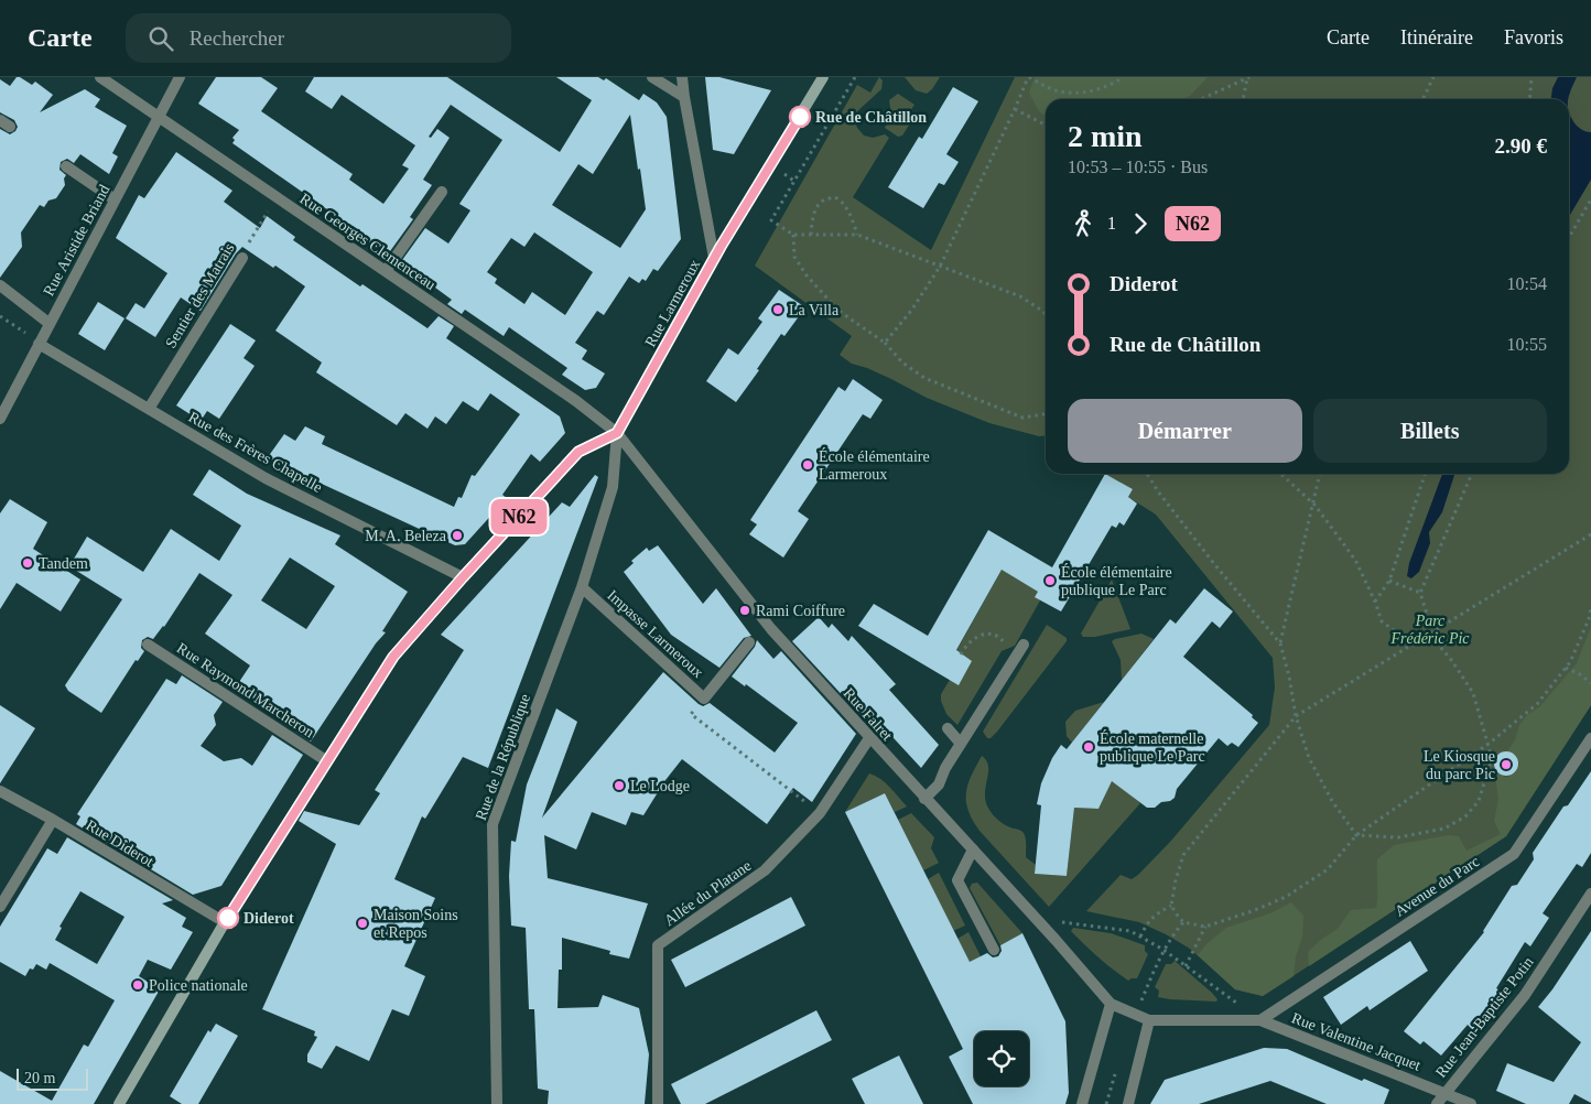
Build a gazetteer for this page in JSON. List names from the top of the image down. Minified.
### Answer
{"streets":{"main road":["Rue Larmeroux"],"street":["Rue Aristide Briand","Rue Georges Clemenceau","Sentier des Matrais","Rue des Frères Chapelle","Impasse Larmeroux","Rue Raymond Marcheron","Rue Falret","Rue de la République","Rue Diderot","Avenue du Parc","Allée du Platane","Rue Jean-Baptiste Potin","Rue Valentine Jacquet"]},"crossings":[["Rue Aristide Briand","Rue Georges Clemenceau"],["Rue Aristide Briand","Rue des Frères Chapelle"],["Rue Georges Clemenceau","Sentier des Matrais"],["Rue Georges Clemenceau","Rue Larmeroux"],["Rue Georges Clemenceau","Rue Falret"],["Rue Georges Clemenceau","Rue de la République"],["Sentier des Matrais","Rue des Frères Chapelle"],["Rue Larmeroux","Rue Falret"],["Rue Larmeroux","Rue de la République"],["Impasse Larmeroux","Rue de la République"],["Rue Falret","Rue de la République"],["Rue Falret","Allée du Platane"],["Avenue du Parc","Rue Valentine Jacquet"],["Rue Jean-Baptiste Potin","Rue Valentine Jacquet"]],"parks":["Parc Frédéric Pic"],"places":["Rue de Châtillon","La Villa","École élémentaire Larmeroux","M. A. Beleza","Tandem","École élémentaire publique Le Parc","Rami Coiffure","École maternelle publique Le Parc","Le Kiosque du parc Pic","Le Lodge","Diderot","Maison Soins et Repos","Police nationale"],"lines":["bus line N62"],"scale_bar":"20 m","page":{"header":"Carte","search":"Rechercher","nav":["Carte","Itinéraire","Favoris"],"on_map":"N62","heading":["2 min","10:53 – 10:55 · Bus","2.90 €"],"legs":["1","N62"],"list":[{"name":"Diderot","value":"10:54"},{"name":"Rue de Châtillon","value":"10:55"}],"buttons":["Démarrer","Billets"],"scale":"20 m"}}
